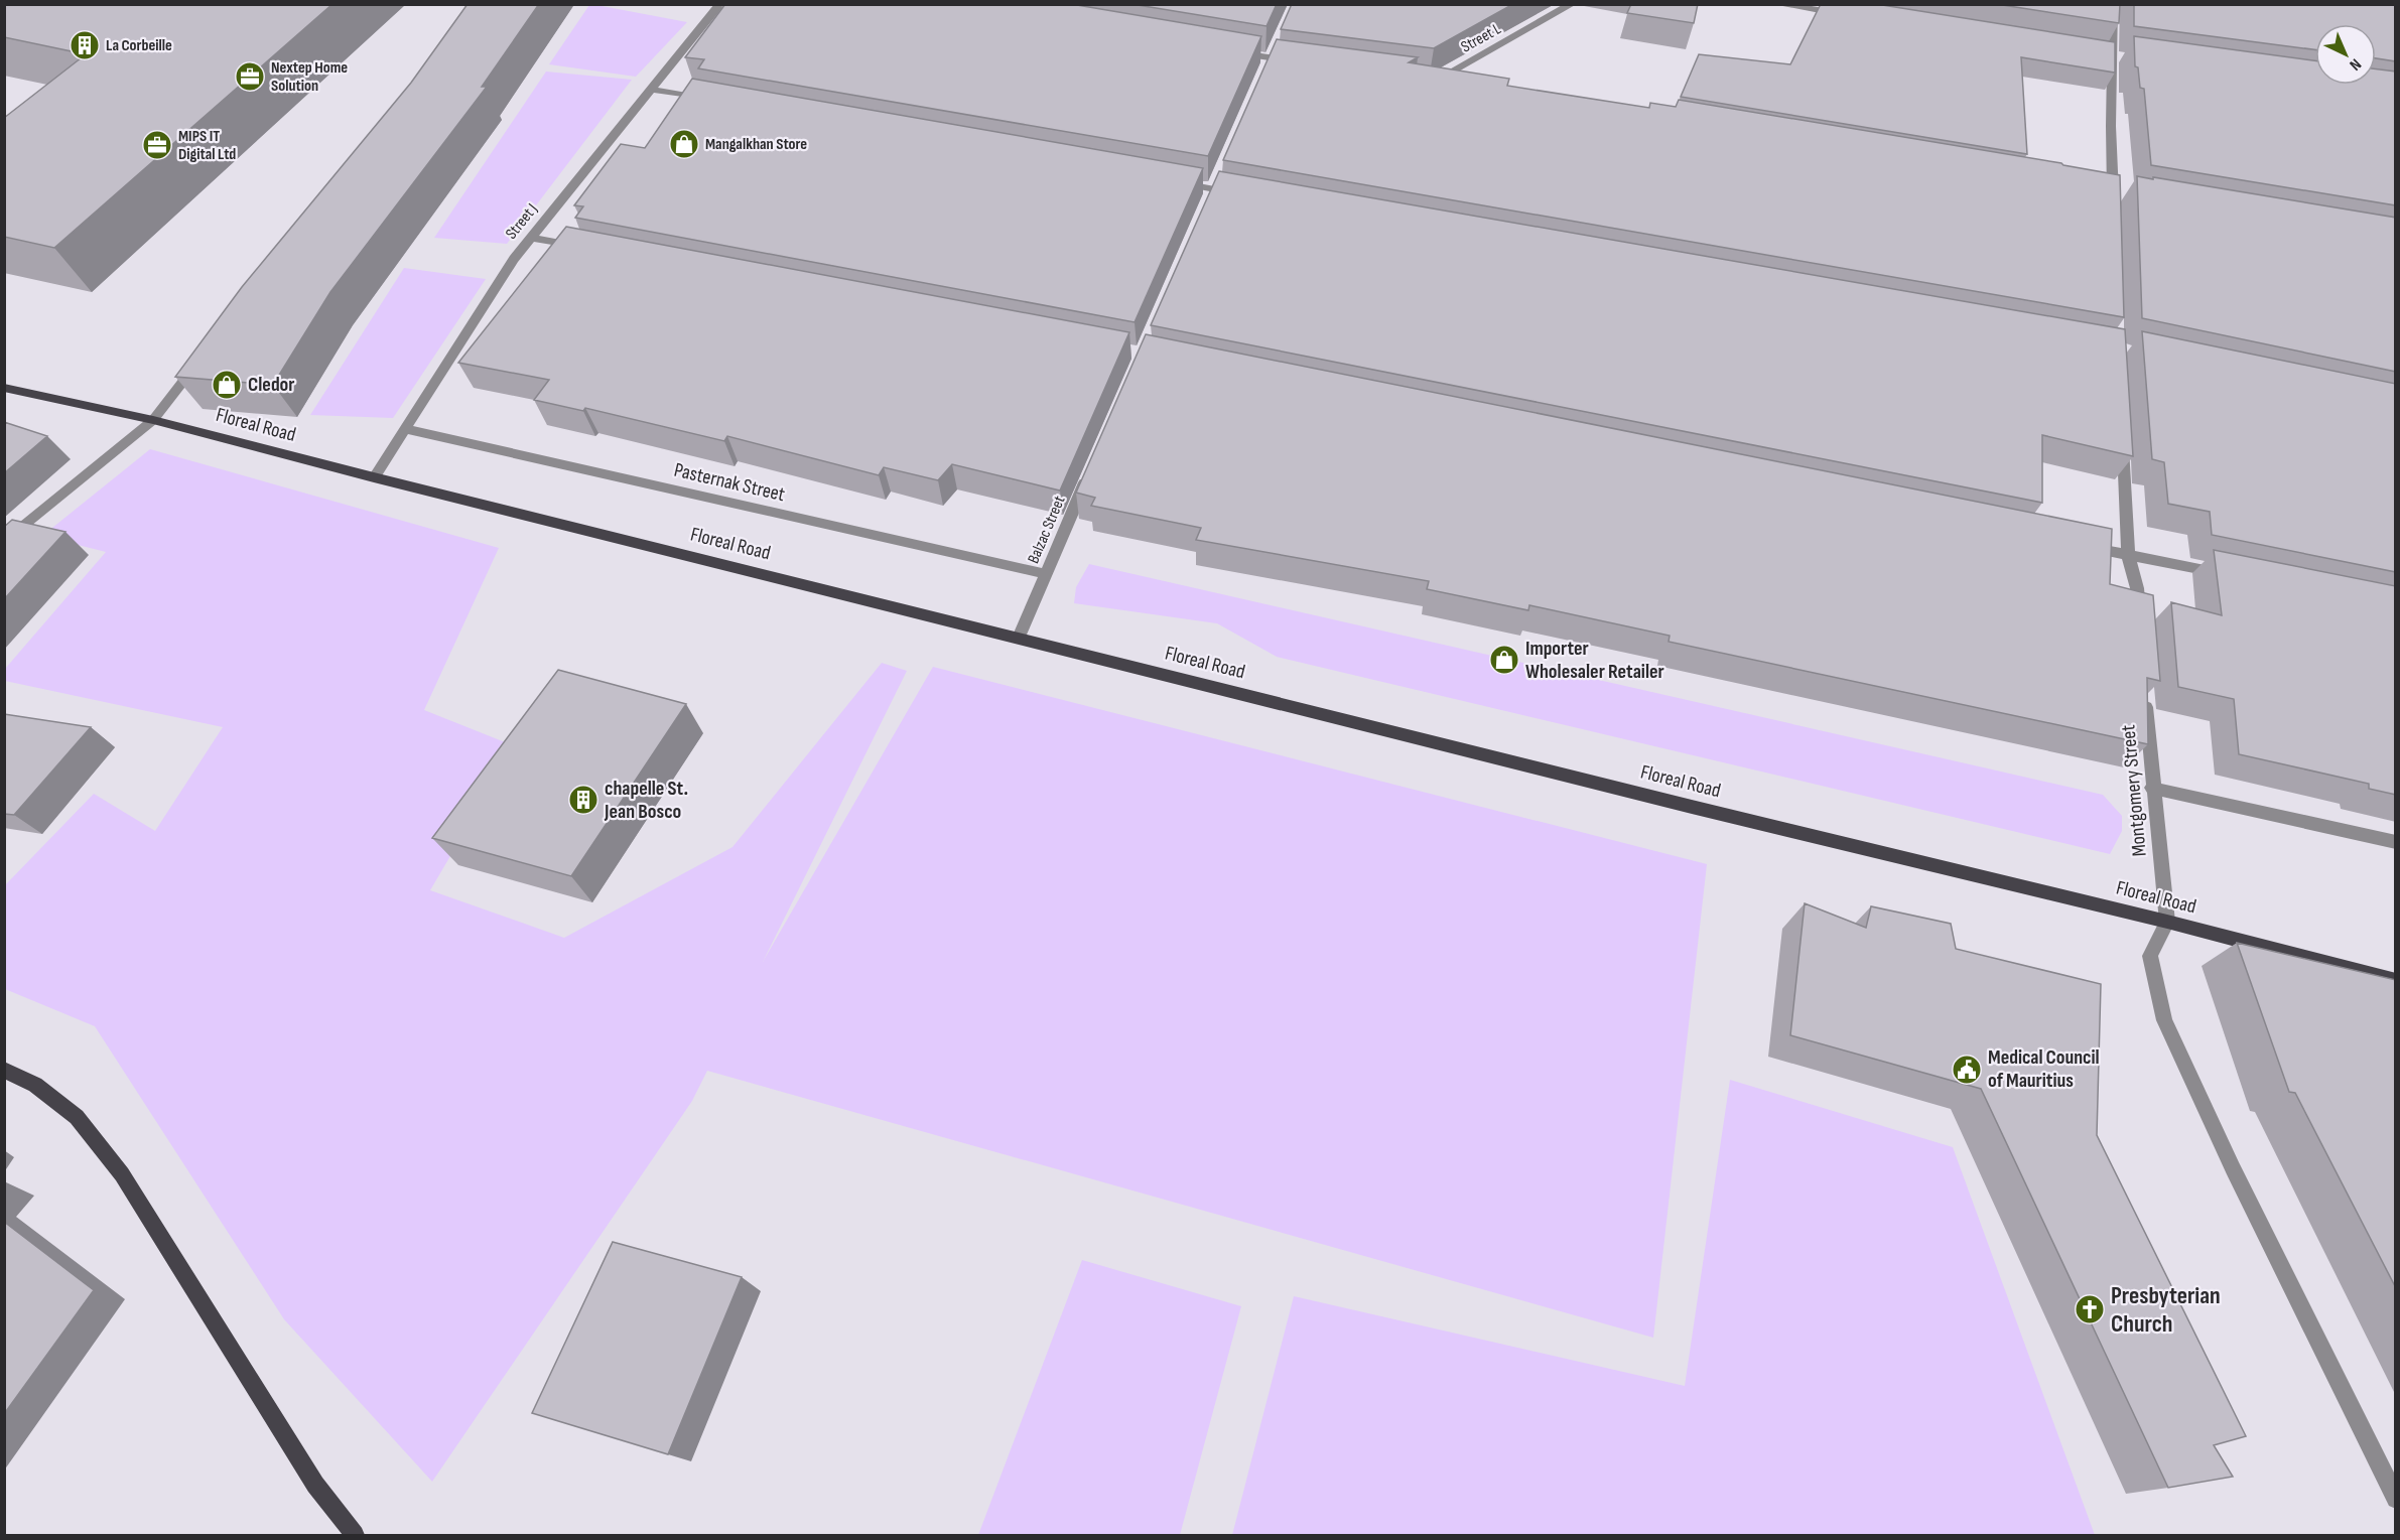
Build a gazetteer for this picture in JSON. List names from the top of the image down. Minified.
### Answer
{"streets":{"main road":["Floreal Road"],"street":["Street L","Street J","Pasternak Street","Balzac Street","Montgomery Street"]},"crossings":[["Street J","Floreal Road"],["Street J","Pasternak Street"],["Floreal Road","Balzac Street"],["Floreal Road","Montgomery Street"],["Pasternak Street","Balzac Street"]],"places":{"building":["La Corbeille","chapelle St. Jean Bosco"],"office":["Nextep Home Solution","MIPS IT Digital Ltd"],"shop":["Mangalkhan Store","Cledor","Importer Wholesaler Retailer"],"public building":["Medical Council of Mauritius"],"church":["Presbyterian Church"]},"north":"bottom right"}
